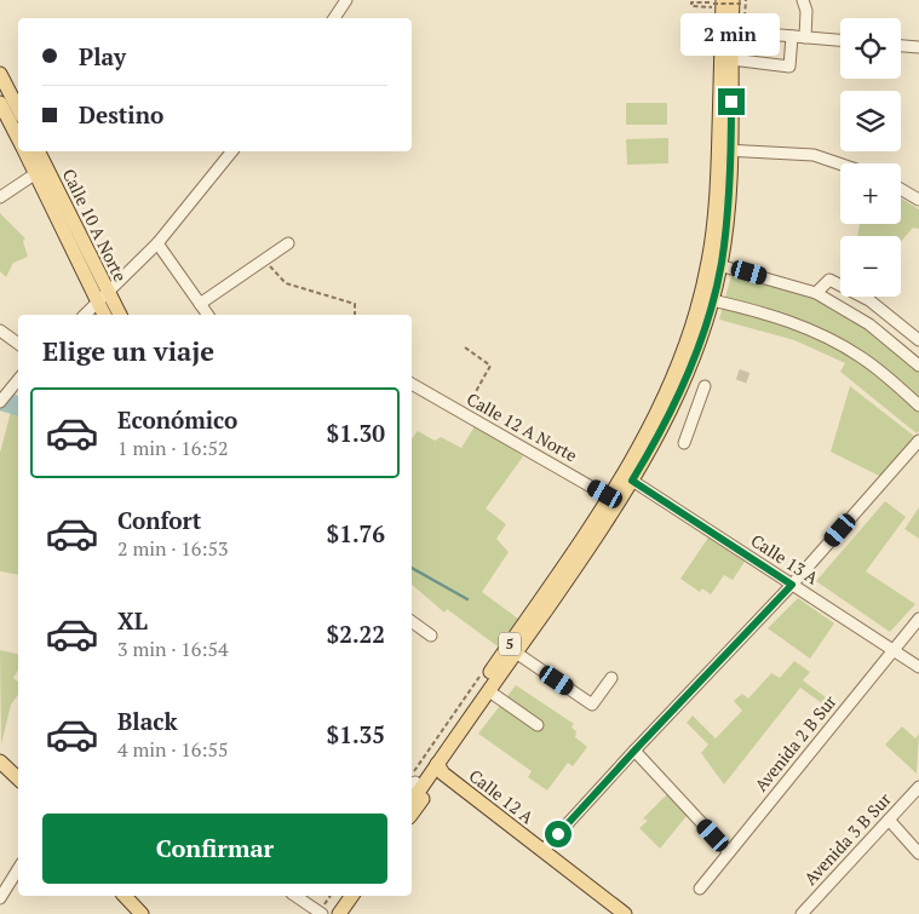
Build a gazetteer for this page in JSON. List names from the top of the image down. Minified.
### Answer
{"streets":{"main road":["Calle 10 A Norte","5","Calle 12 A"],"street":["Calle 12 A Norte","Calle 13 A","Avenida 2 B Sur","Avenida 3 B Sur"]},"crossings":[["Calle 12 A Norte","5"],["Calle 13 A","5"],["Calle 13 A","Avenida 2 B Sur"],["5","Calle 12 A"]],"page":{"bubble":"2 min","map_buttons":["+","−"],"banner":["Play","Destino"],"heading":"Elige un viaje","list":[{"name":"Económico","note":"1 min · 16:52","value":"$1.30"},{"name":"Confort","note":"2 min · 16:53","value":"$1.76"},{"name":"XL","note":"3 min · 16:54","value":"$2.22"},{"name":"Black","note":"4 min · 16:55","value":"$1.35"}],"buttons":"Confirmar"}}
